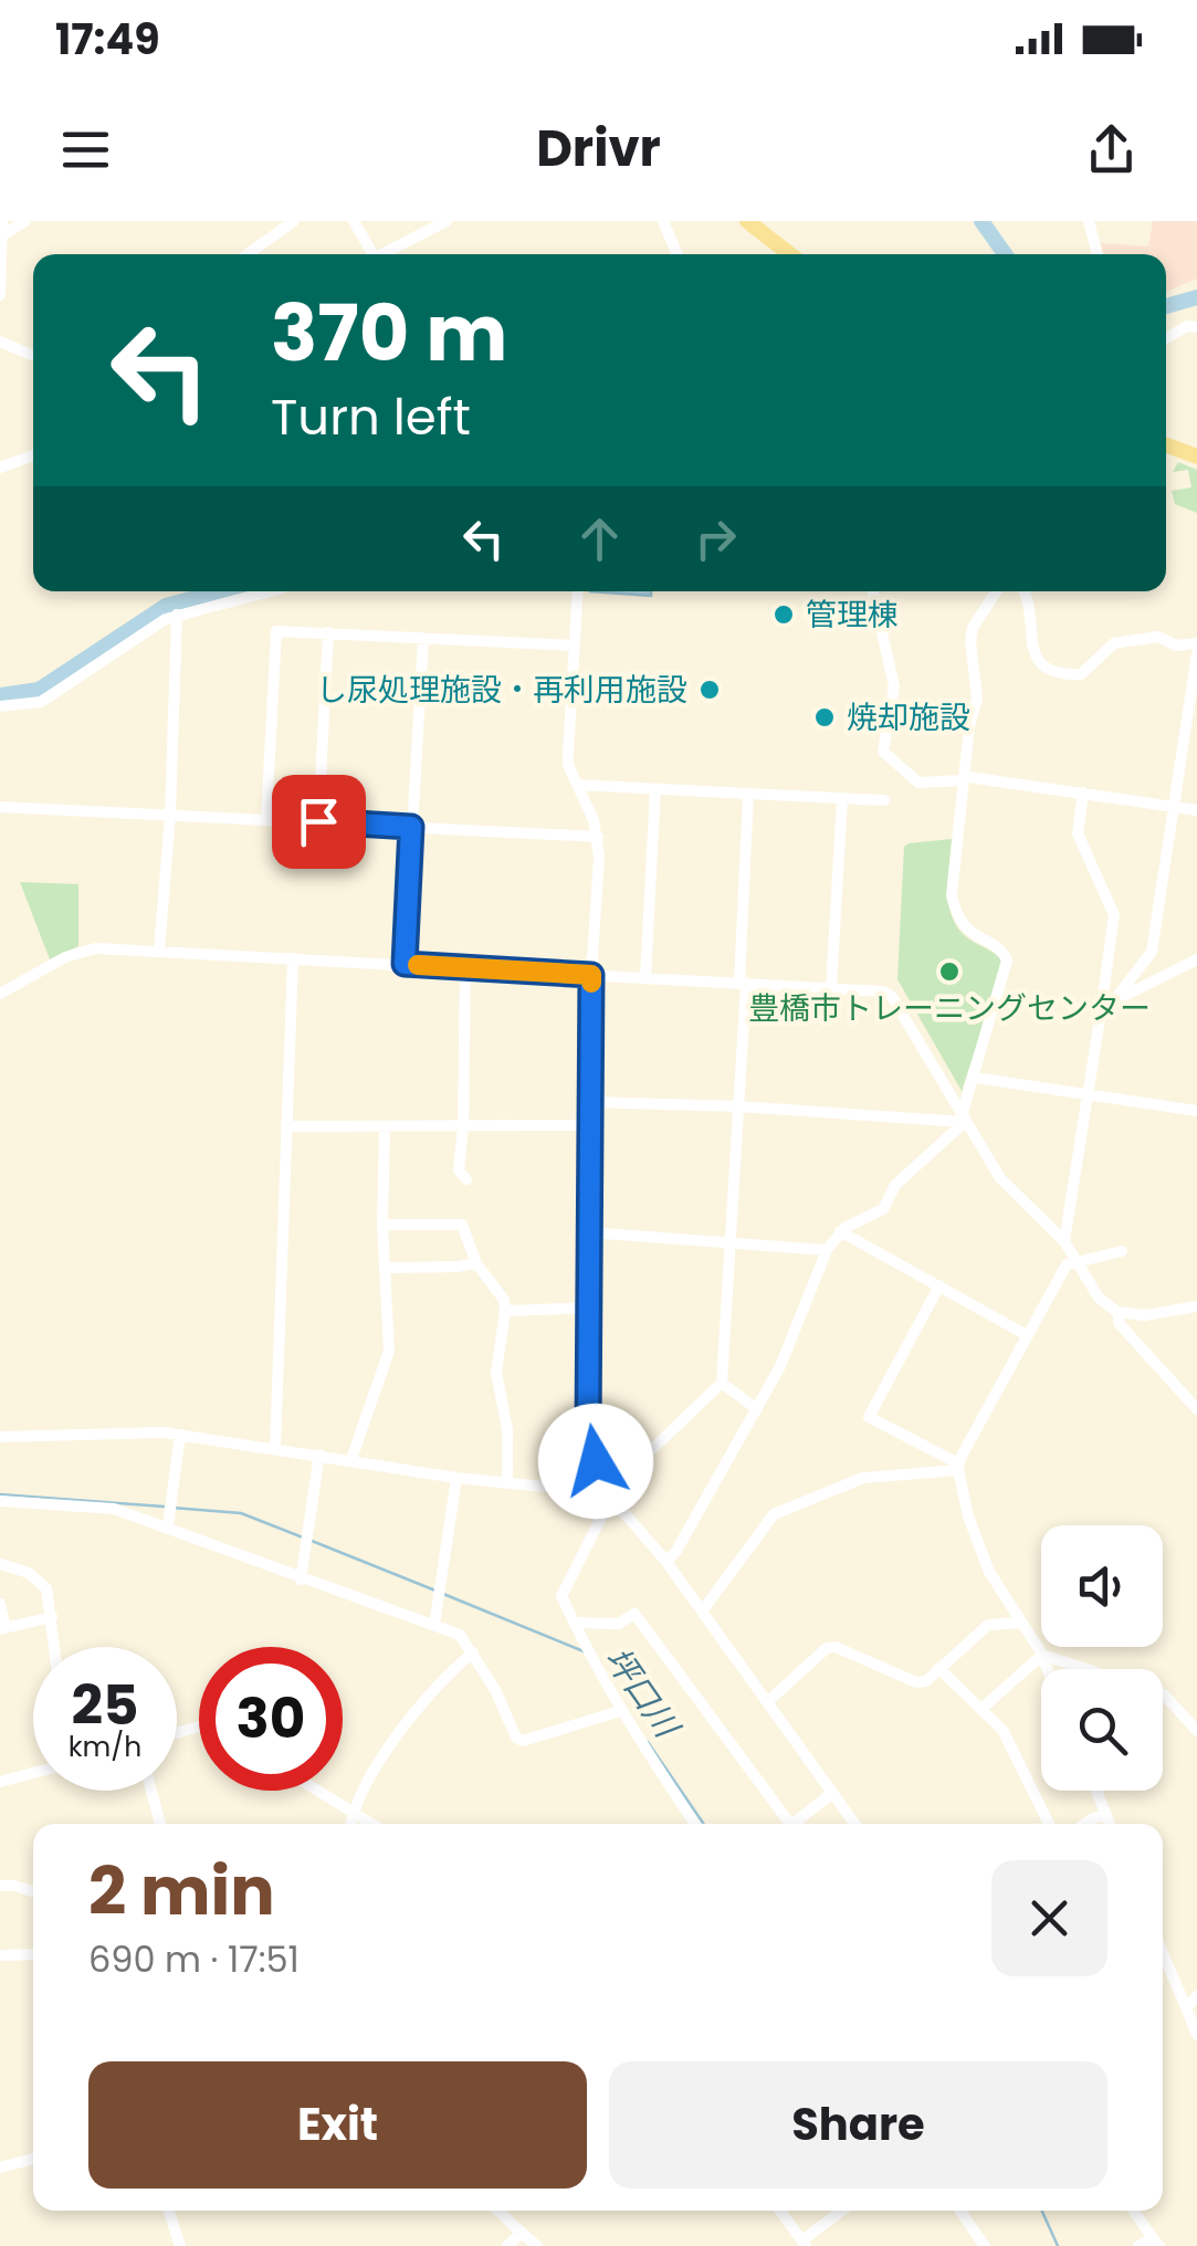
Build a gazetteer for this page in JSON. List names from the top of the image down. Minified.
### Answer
{"water":["坪口川"],"places":["管理棟","し尿処理施設・再利用施設","焼却施設","豊橋市トレーニングセンター"],"page":{"status":"17:49","header":"Drivr","turn":["370 m","Turn left"],"speed":"25 km/h","limit":"30","heading":["2 min","690 m · 17:51"],"buttons":["Exit","Share"]}}
